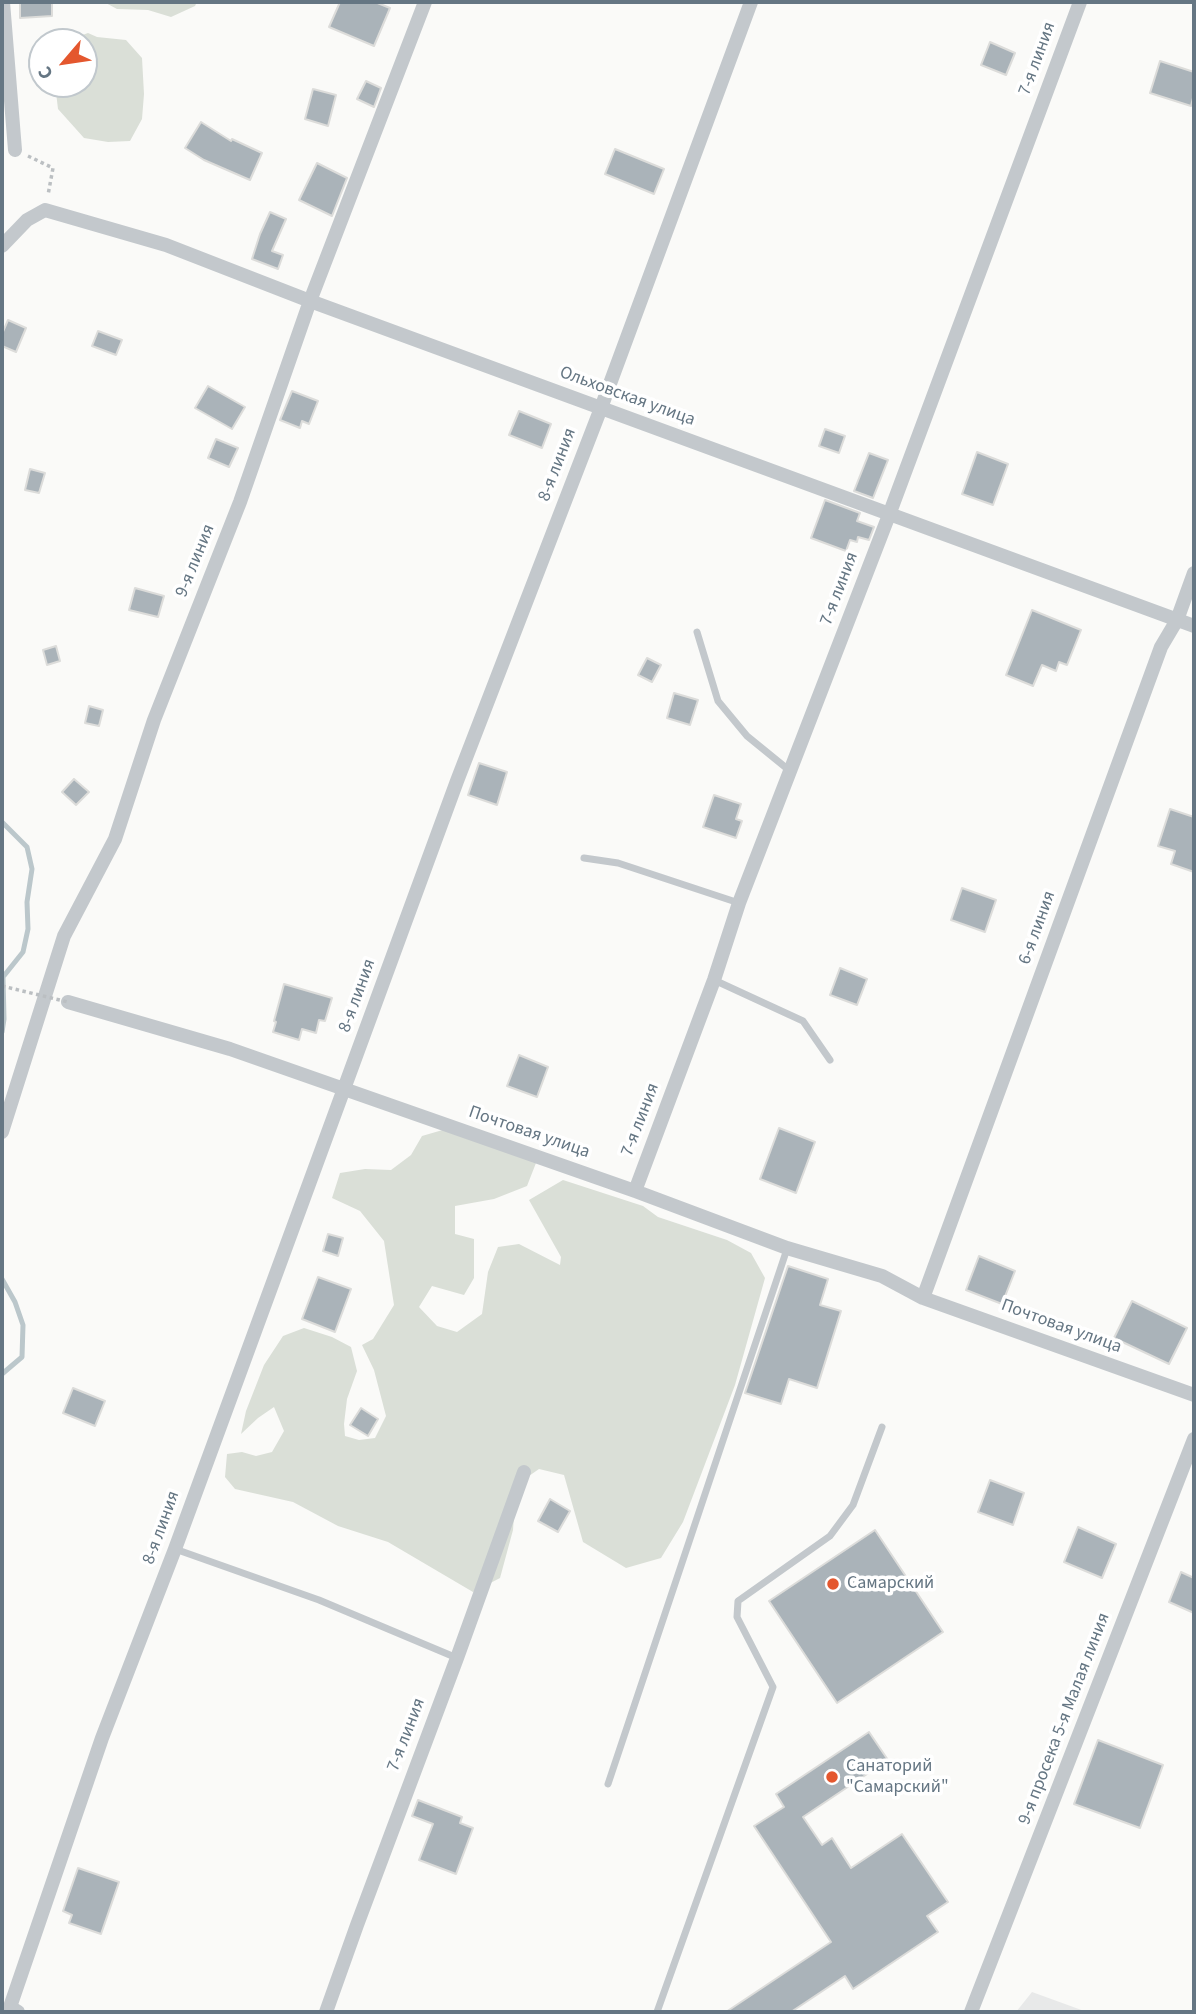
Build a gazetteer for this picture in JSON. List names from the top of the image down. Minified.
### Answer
{"streets":{"street":["7-я линия","Ольховская улица","8-я линия","9-я линия","6-я линия","Почтовая улица","9-я просека 5-я Малая линия"]},"crossings":[["7-я линия","Ольховская улица"],["7-я линия","Почтовая улица"],["Ольховская улица","8-я линия"],["Ольховская улица","9-я линия"],["Ольховская улица","6-я линия"],["8-я линия","Почтовая улица"],["6-я линия","Почтовая улица"]],"places":["Самарский","Санаторий \"Самарский\""],"north":"bottom left"}
